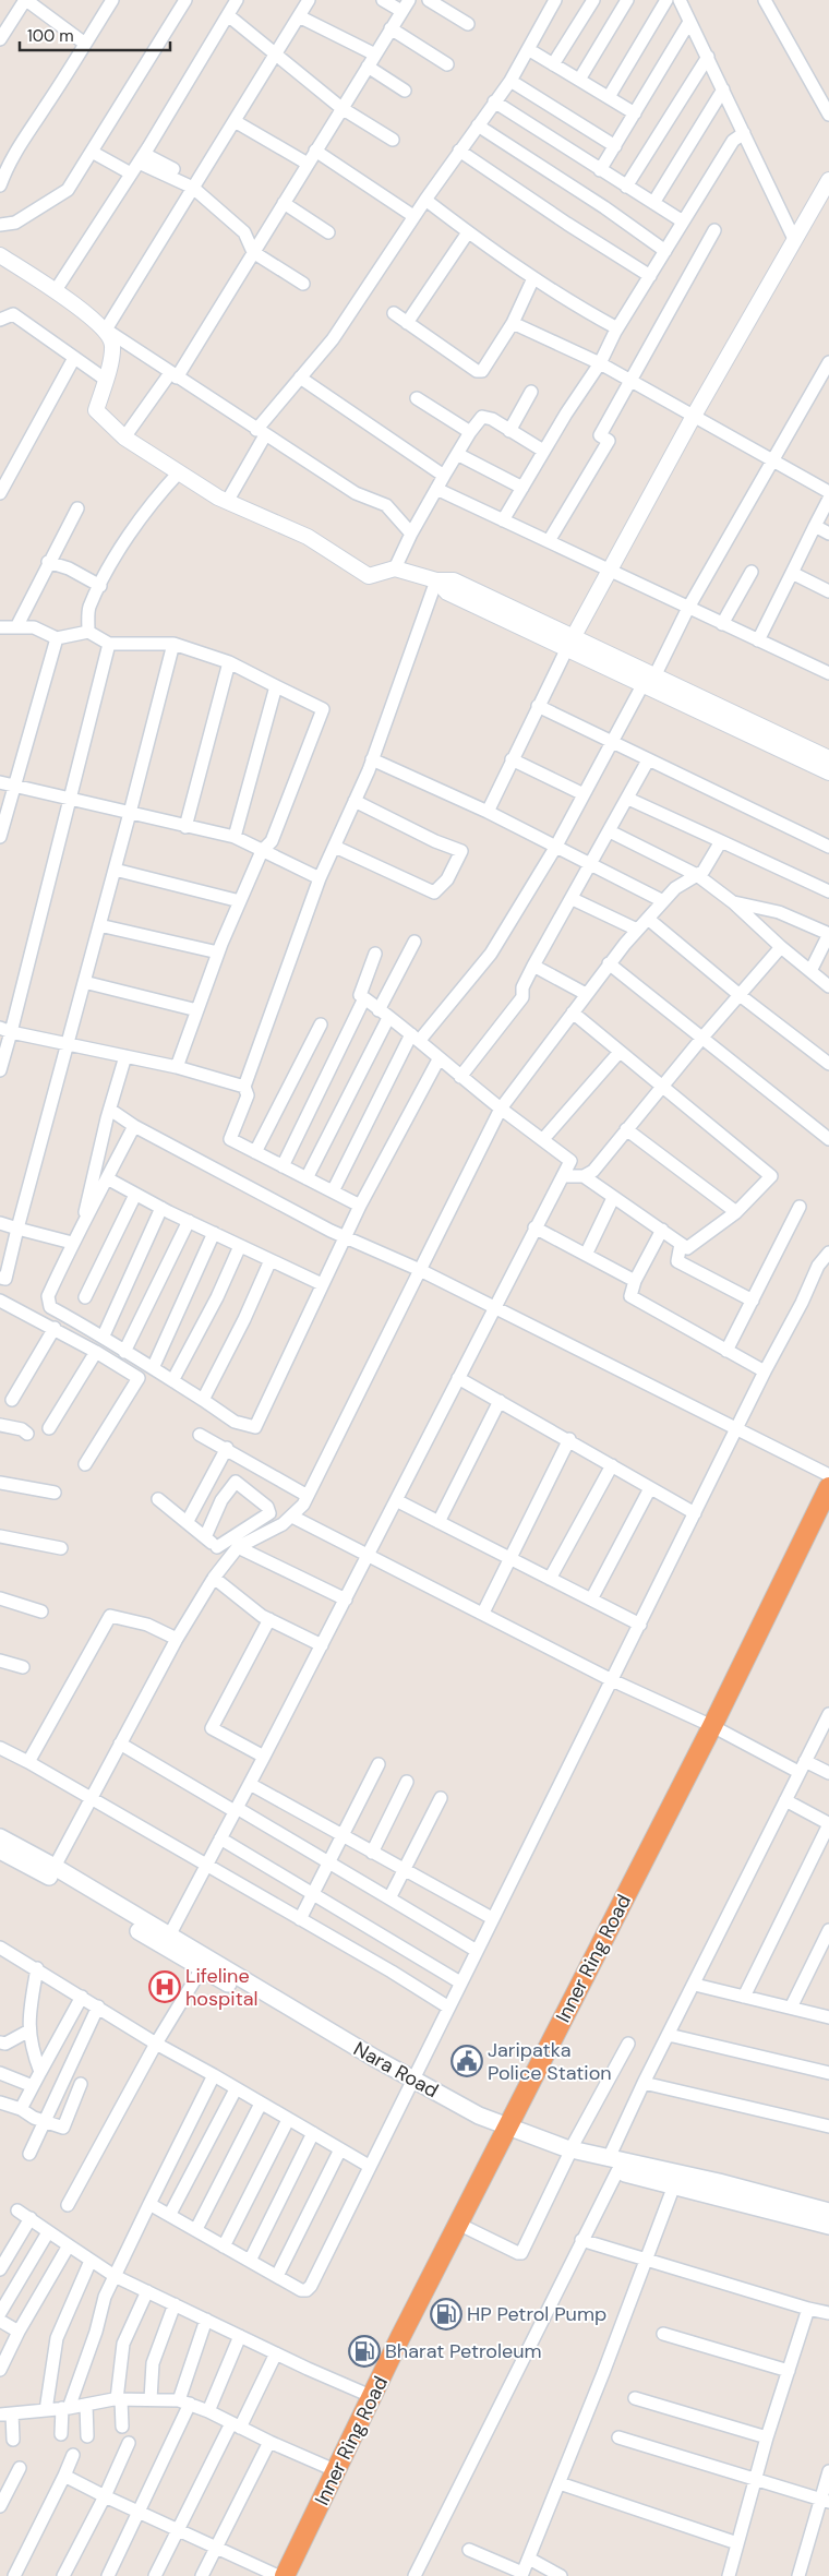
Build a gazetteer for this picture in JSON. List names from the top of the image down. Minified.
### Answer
{"streets":{"highway":["Inner Ring Road"],"main road":["Nara Road"]},"crossings":[["Inner Ring Road","Nara Road"]],"places":{"hospital":["Lifeline hospital"],"public building":["Jaripatka Police Station"],"fuel station":["HP Petrol Pump","Bharat Petroleum"]},"scale_bar":"100 m"}
